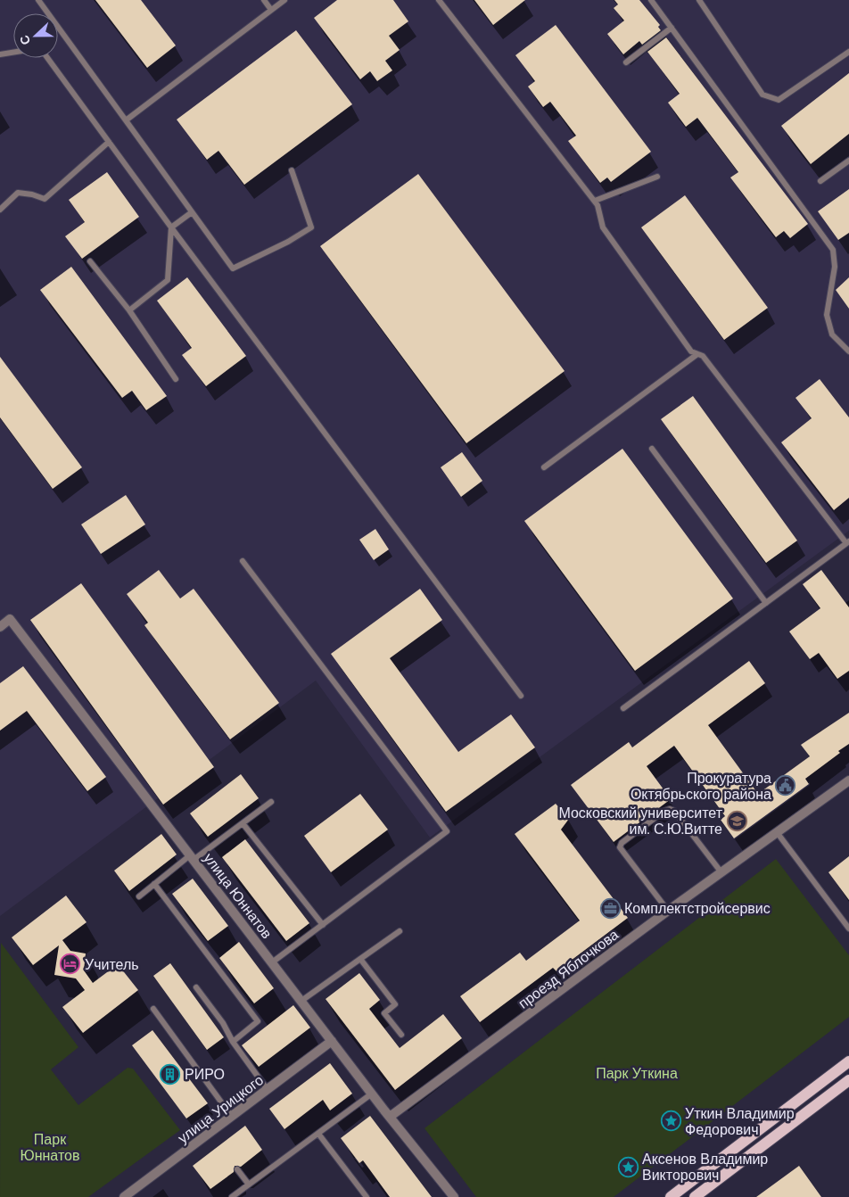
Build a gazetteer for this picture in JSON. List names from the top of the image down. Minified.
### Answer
{"streets":{"street":["улица Юннатов","проезд Яблочкова","улица Урицкого"]},"crossings":[["улица Юннатов","проезд Яблочкова"],["улица Юннатов","улица Урицкого"]],"parks":["Парк Уткина","Парк Юннатов"],"places":{"public building":["Прокуратура Октябрьского района"],"school or university":["Московский университет им. С.Ю.Витте"],"office":["Комплектстройсервис"],"hotel":["Учитель"],"building":["РИРО"],"place":["Уткин Владимир Федорович","Аксенов Владимир Викторович"]},"north":"left"}
